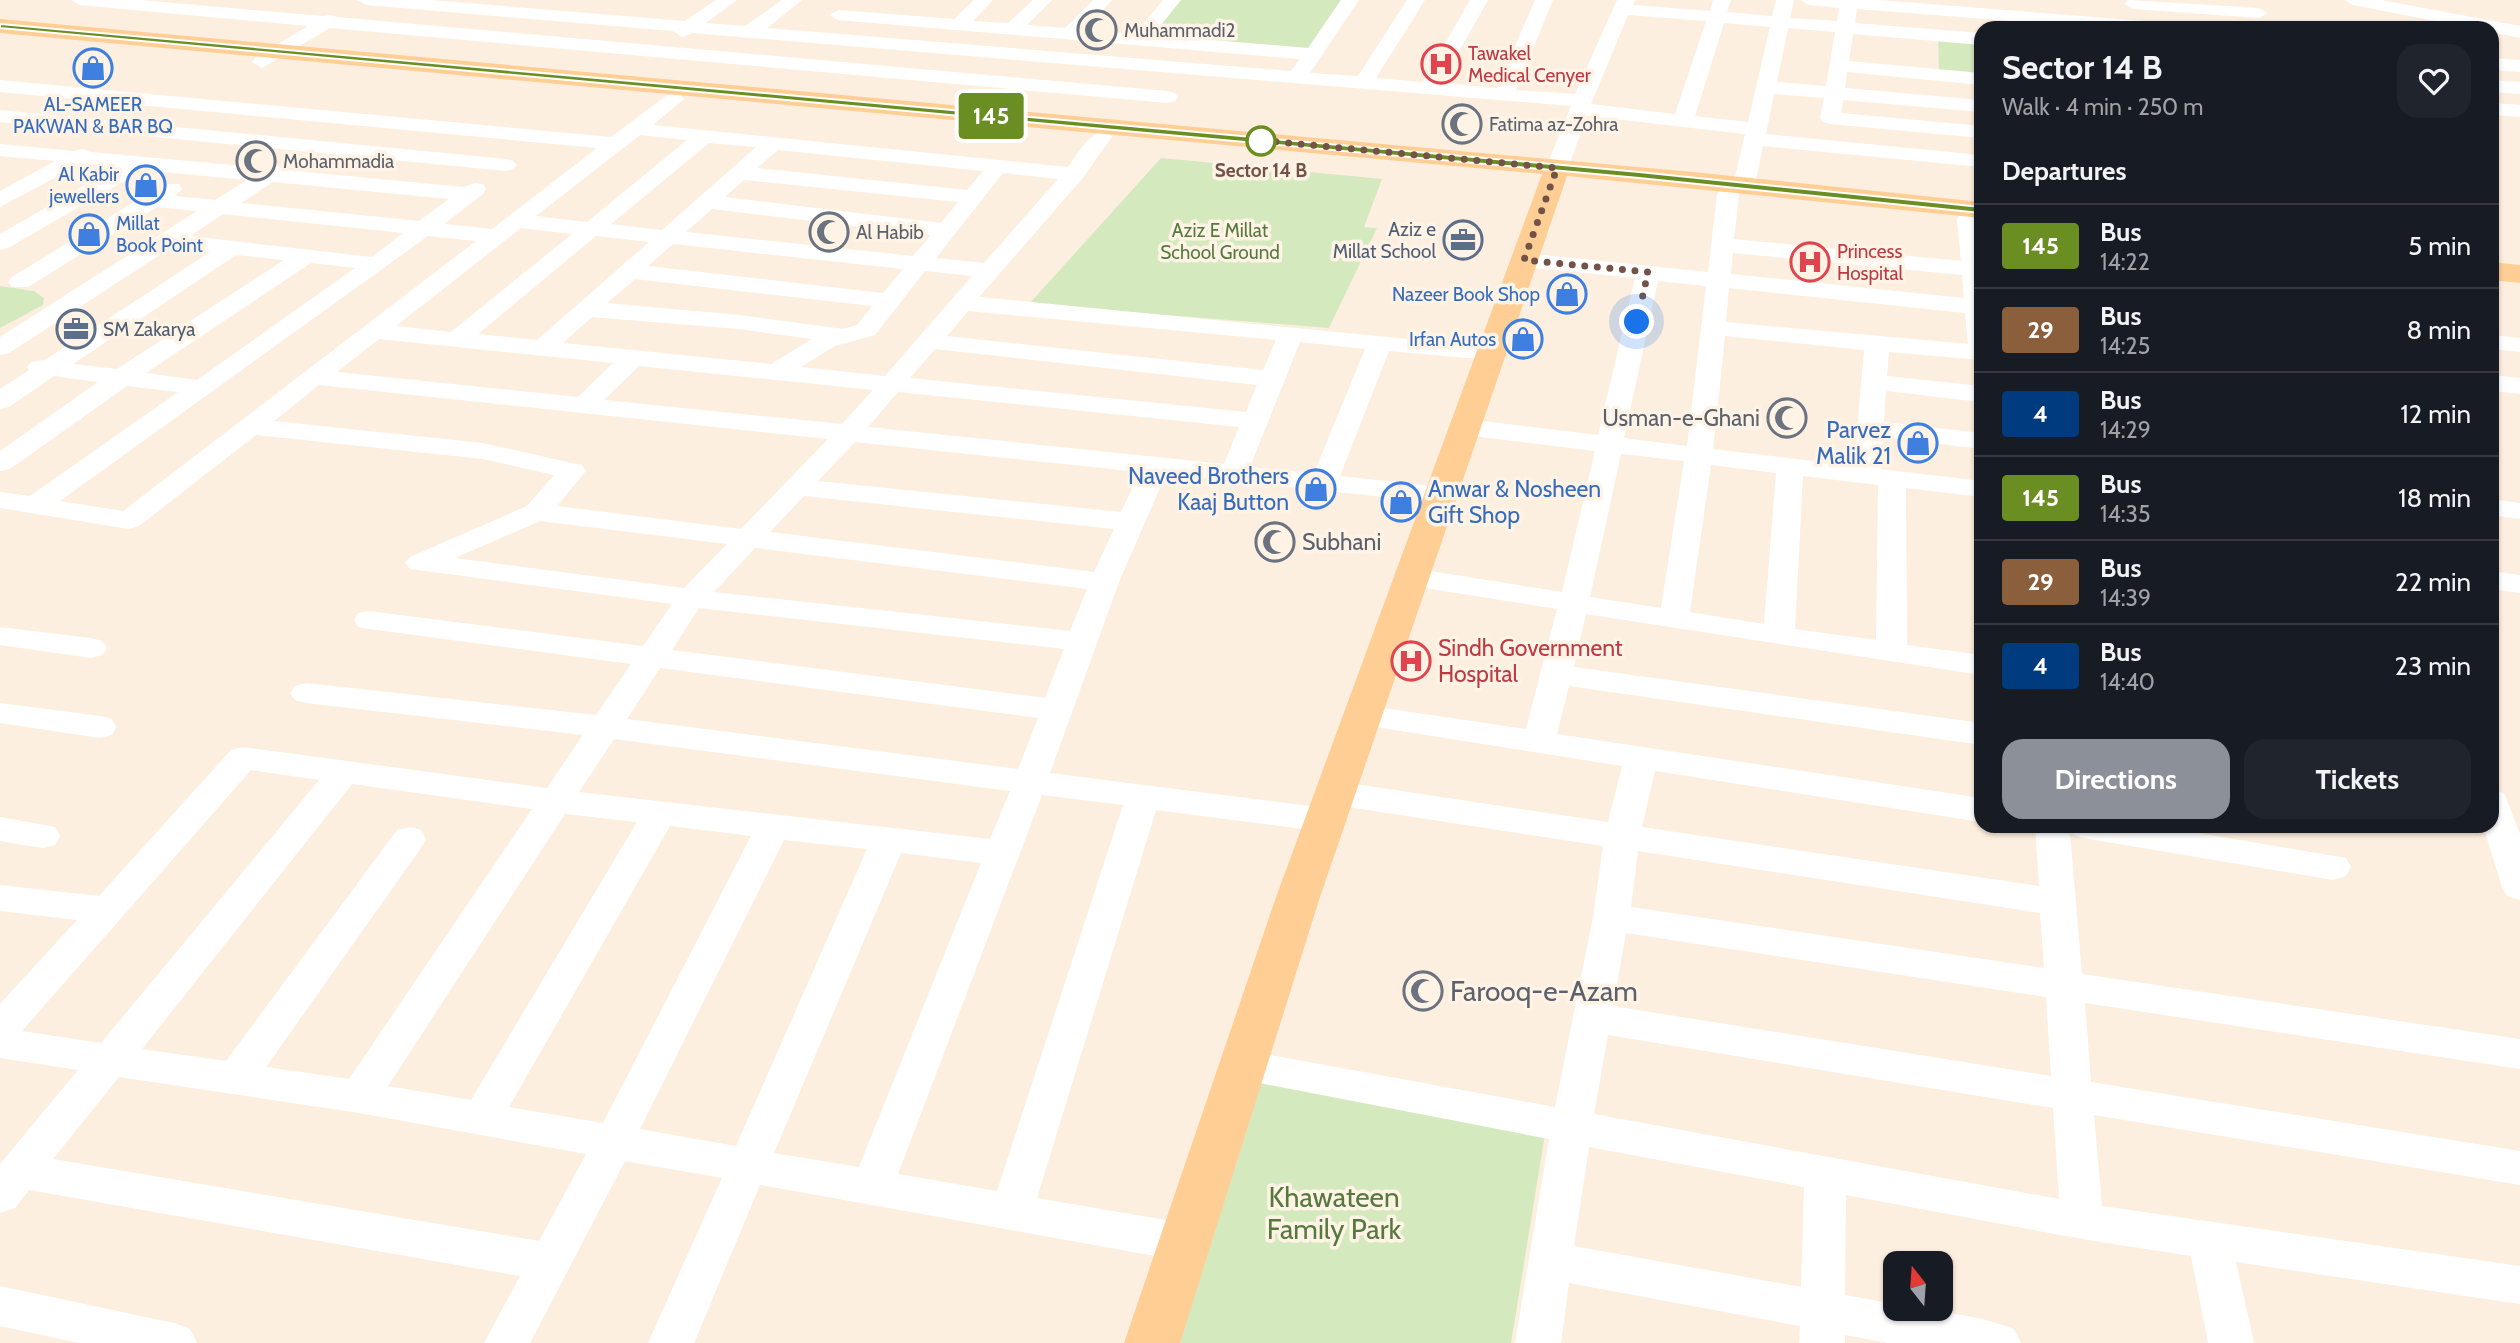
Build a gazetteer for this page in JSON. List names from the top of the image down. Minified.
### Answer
{"parks":["Aziz E Millat School Ground","Khawateen Family Park"],"places":{"mosque":["Muhammadi2","Fatima az-Zohra","Mohammadia","Al Habib","Usman-e-Ghani","Subhani","Farooq-e-Azam"],"hospital":["Tawakel Medical Cenyer","Princess Hospital","Sindh Government Hospital"],"shop":["AL-SAMEER PAKWAN & BAR BQ","Al Kabir jewellers","Millat Book Point","Nazeer Book Shop","Irfan Autos","Parvez Malik 21","Naveed Brothers Kaaj Button","Anwar & Nosheen Gift Shop"],"other":["Sector 14 B"],"office":["Aziz e Millat School","SM Zakarya"]},"lines":["bus line 145"],"north":"top","page":{"on_map":"145","heading":[["Sector 14 B","Walk · 4 min · 250 m"],"Departures"],"list":[{"mark":"145","name":"Bus","note":"14:22","value":"5 min"},{"mark":"29","name":"Bus","note":"14:25","value":"8 min"},{"mark":"4","name":"Bus","note":"14:29","value":"12 min"},{"mark":"145","name":"Bus","note":"14:35","value":"18 min"},{"mark":"29","name":"Bus","note":"14:39","value":"22 min"},{"mark":"4","name":"Bus","note":"14:40","value":"23 min"}],"buttons":["Directions","Tickets"]}}
